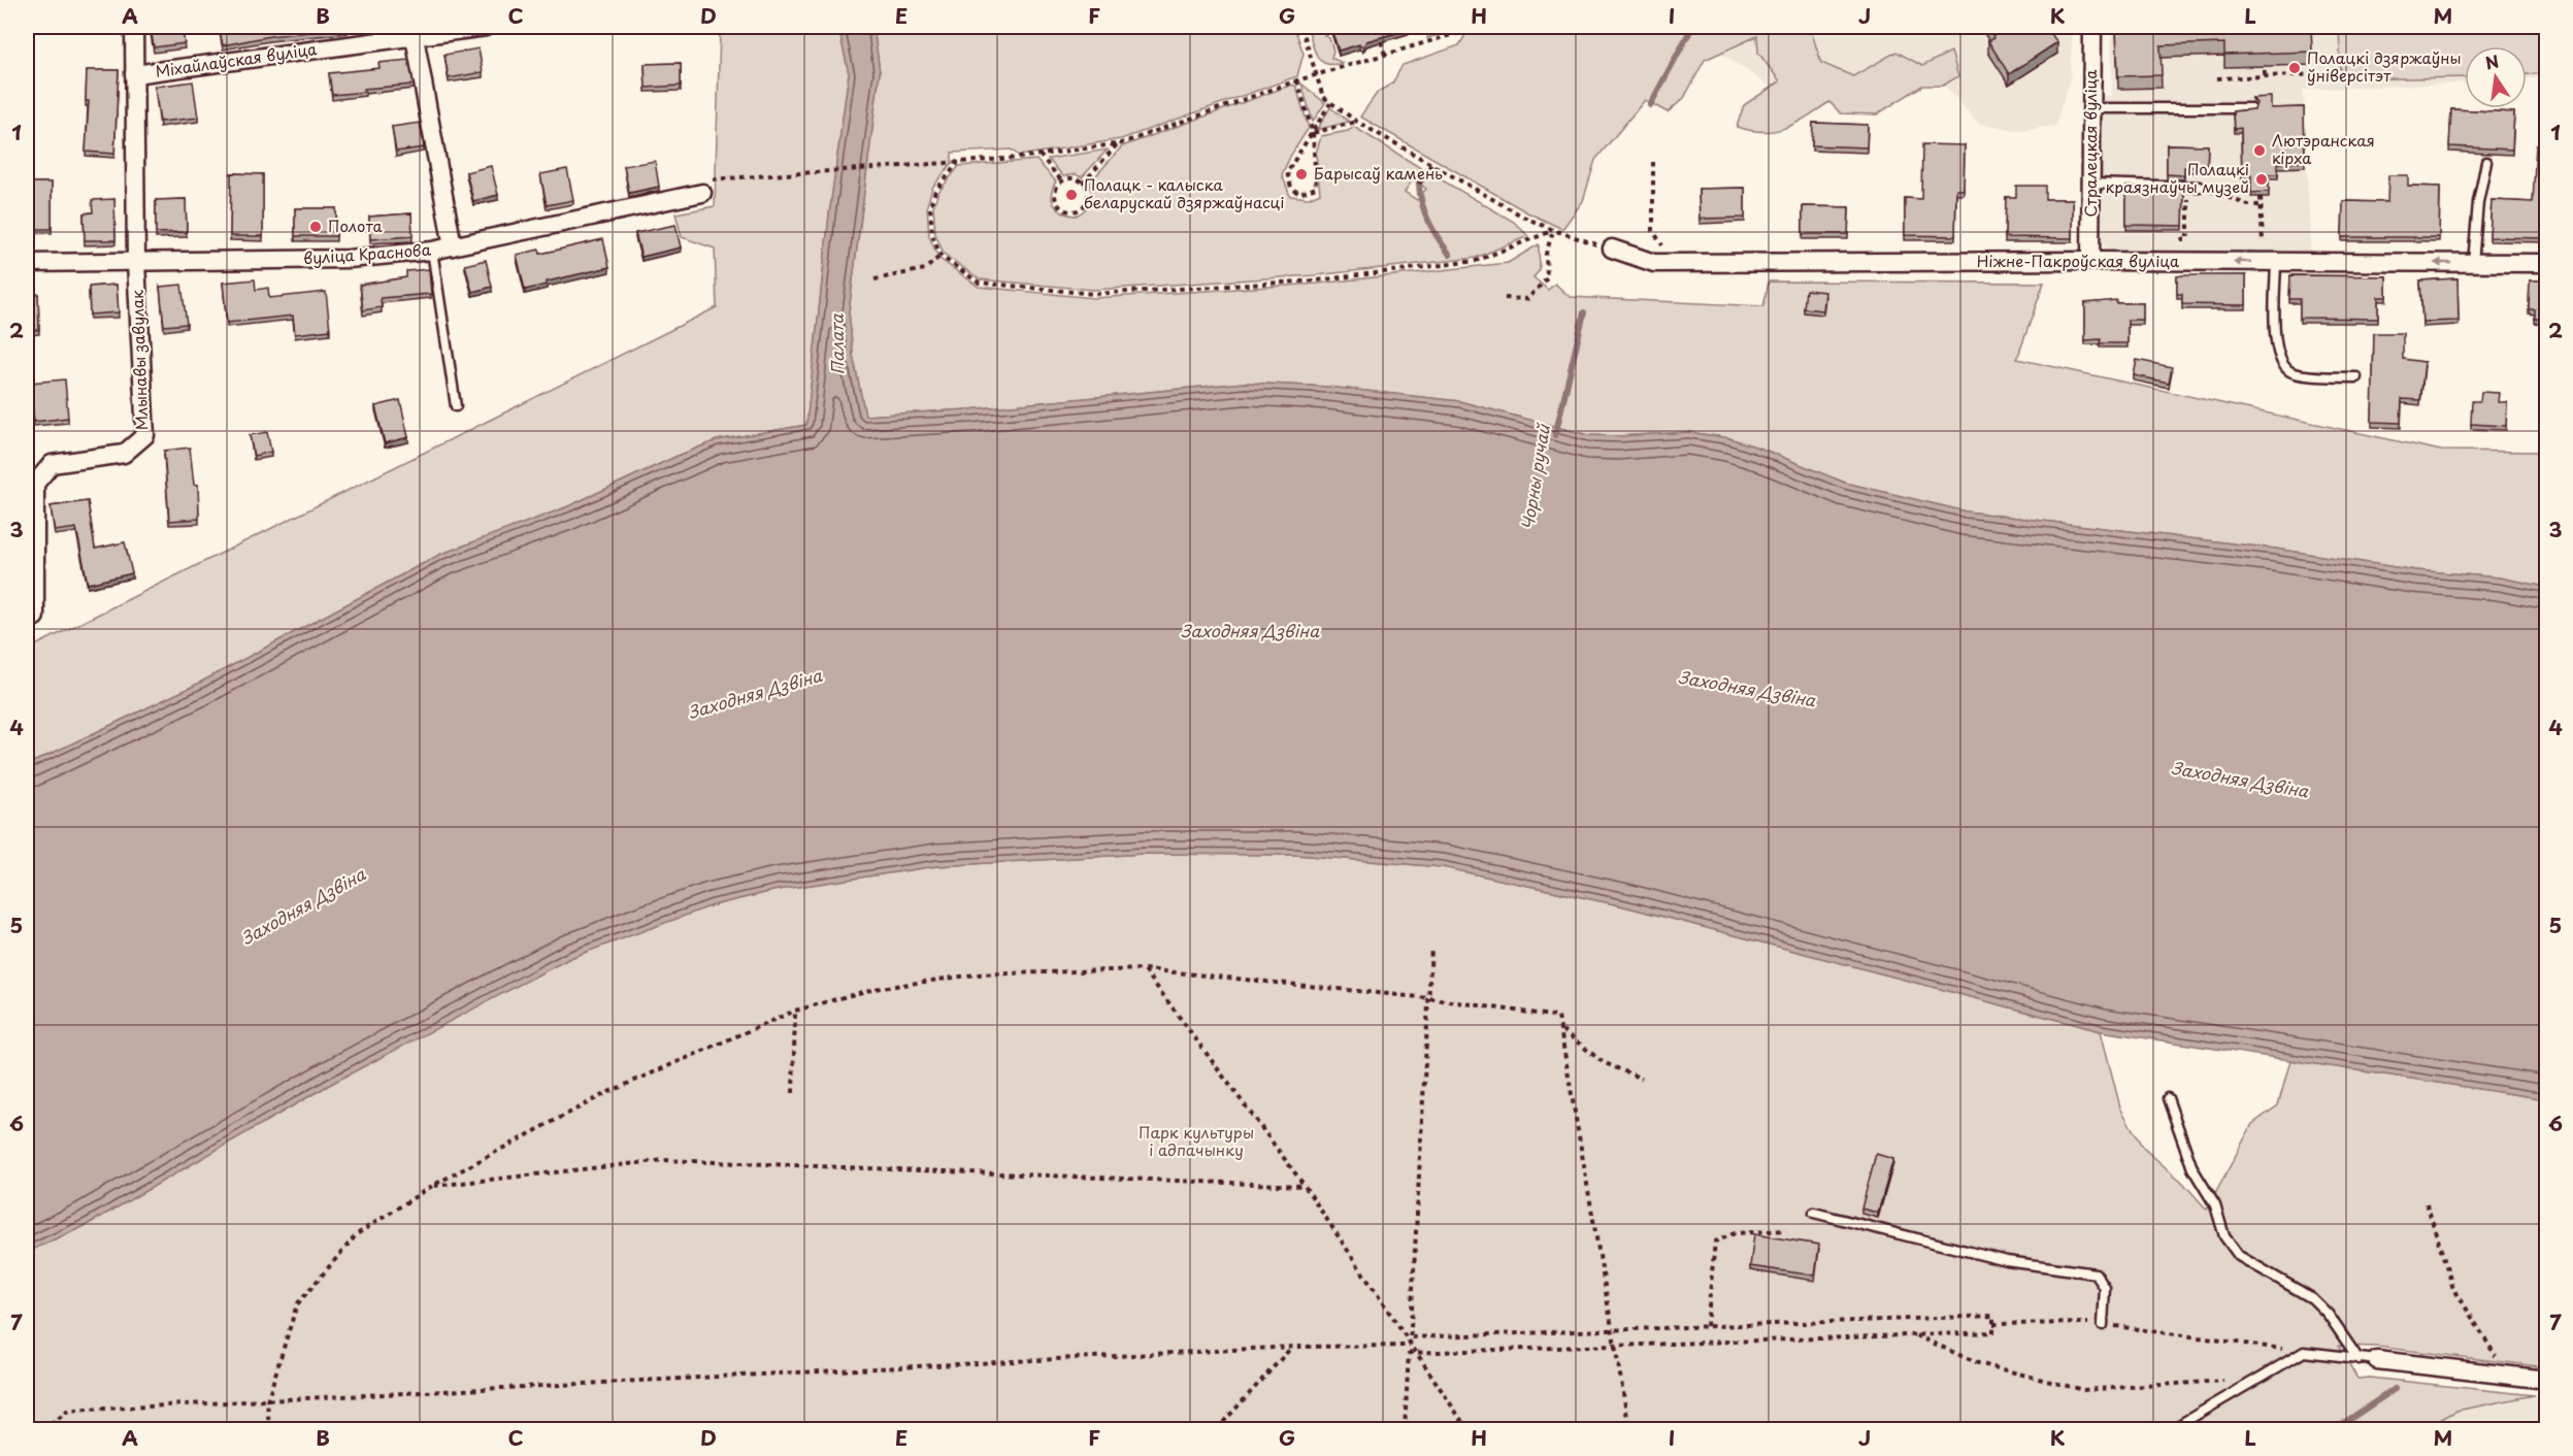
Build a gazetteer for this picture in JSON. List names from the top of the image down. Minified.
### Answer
{"streets":{"street":["Міхайлаўская вуліца","Стралецкая вуліца","вуліца Краснова","Ніжне-Пакроўская вуліца","Млынавы завулак"]},"crossings":[["Міхайлаўская вуліца","Млынавы завулак"],["Стралецкая вуліца","Ніжне-Пакроўская вуліца"],["вуліца Краснова","Млынавы завулак"]],"one_way":["Ніжне-Пакроўская вуліца"],"water":["Палата","Чорны ручай","Заходняя Дзвіна"],"parks":["Парк культуры і адпачынку"],"places":["Полацкі дзяржаўны ўніверсітэт","Лютэранская кірха","Барысаў камень","Полацкі краязнаўчы музей","Полацк - калыска беларускай дзяржаўнасці","Полота"],"north":"top","grid":{"columns":["A","B","C","D","E","F","G","H","I","J","K","L","M"],"rows":["1","2","3","4","5","6","7"]}}
